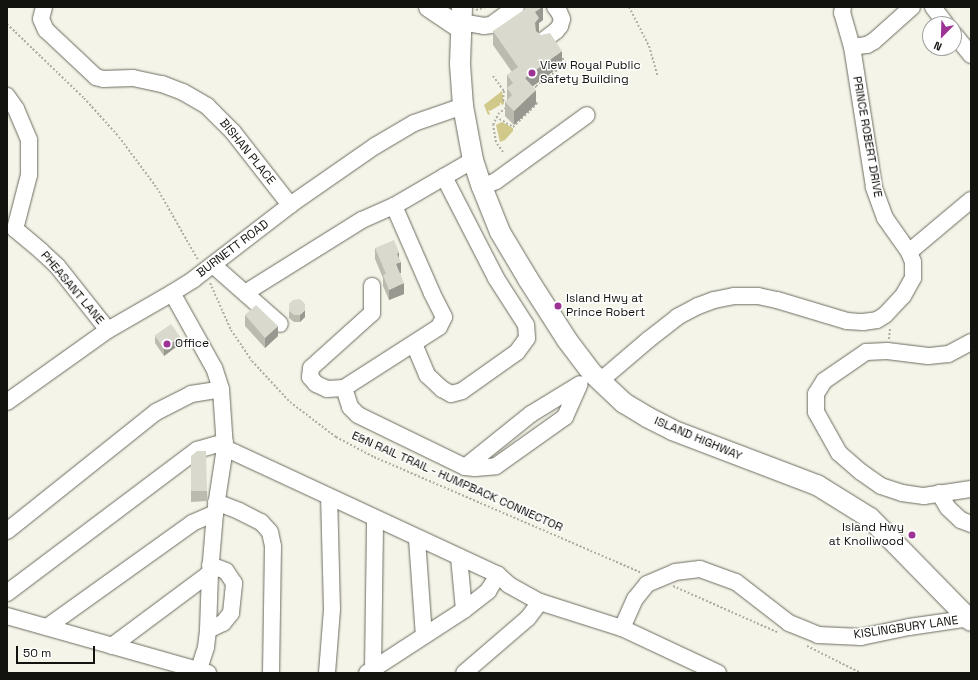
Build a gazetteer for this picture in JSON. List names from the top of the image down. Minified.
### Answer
{"streets":{"main road":["ISLAND HIGHWAY"],"street":["PRINCE ROBERT DRIVE","BISHAN PLACE","BURNETT ROAD","PHEASANT LANE","KISLINGBURY LANE"],"path":["E&N RAIL TRAIL - HUMPBACK CONNECTOR"]},"crossings":[["PRINCE ROBERT DRIVE","ISLAND HIGHWAY"],["BISHAN PLACE","BURNETT ROAD"],["BURNETT ROAD","PHEASANT LANE"],["BURNETT ROAD","ISLAND HIGHWAY"],["BURNETT ROAD","E&N RAIL TRAIL - HUMPBACK CONNECTOR"],["ISLAND HIGHWAY","KISLINGBURY LANE"],["E&N RAIL TRAIL - HUMPBACK CONNECTOR","KISLINGBURY LANE"]],"places":["View Royal Public Safety Building","Island Hwy at Prince Robert","Office","Island Hwy at Knollwood"],"scale_bar":"50 m","north":"bottom left"}
